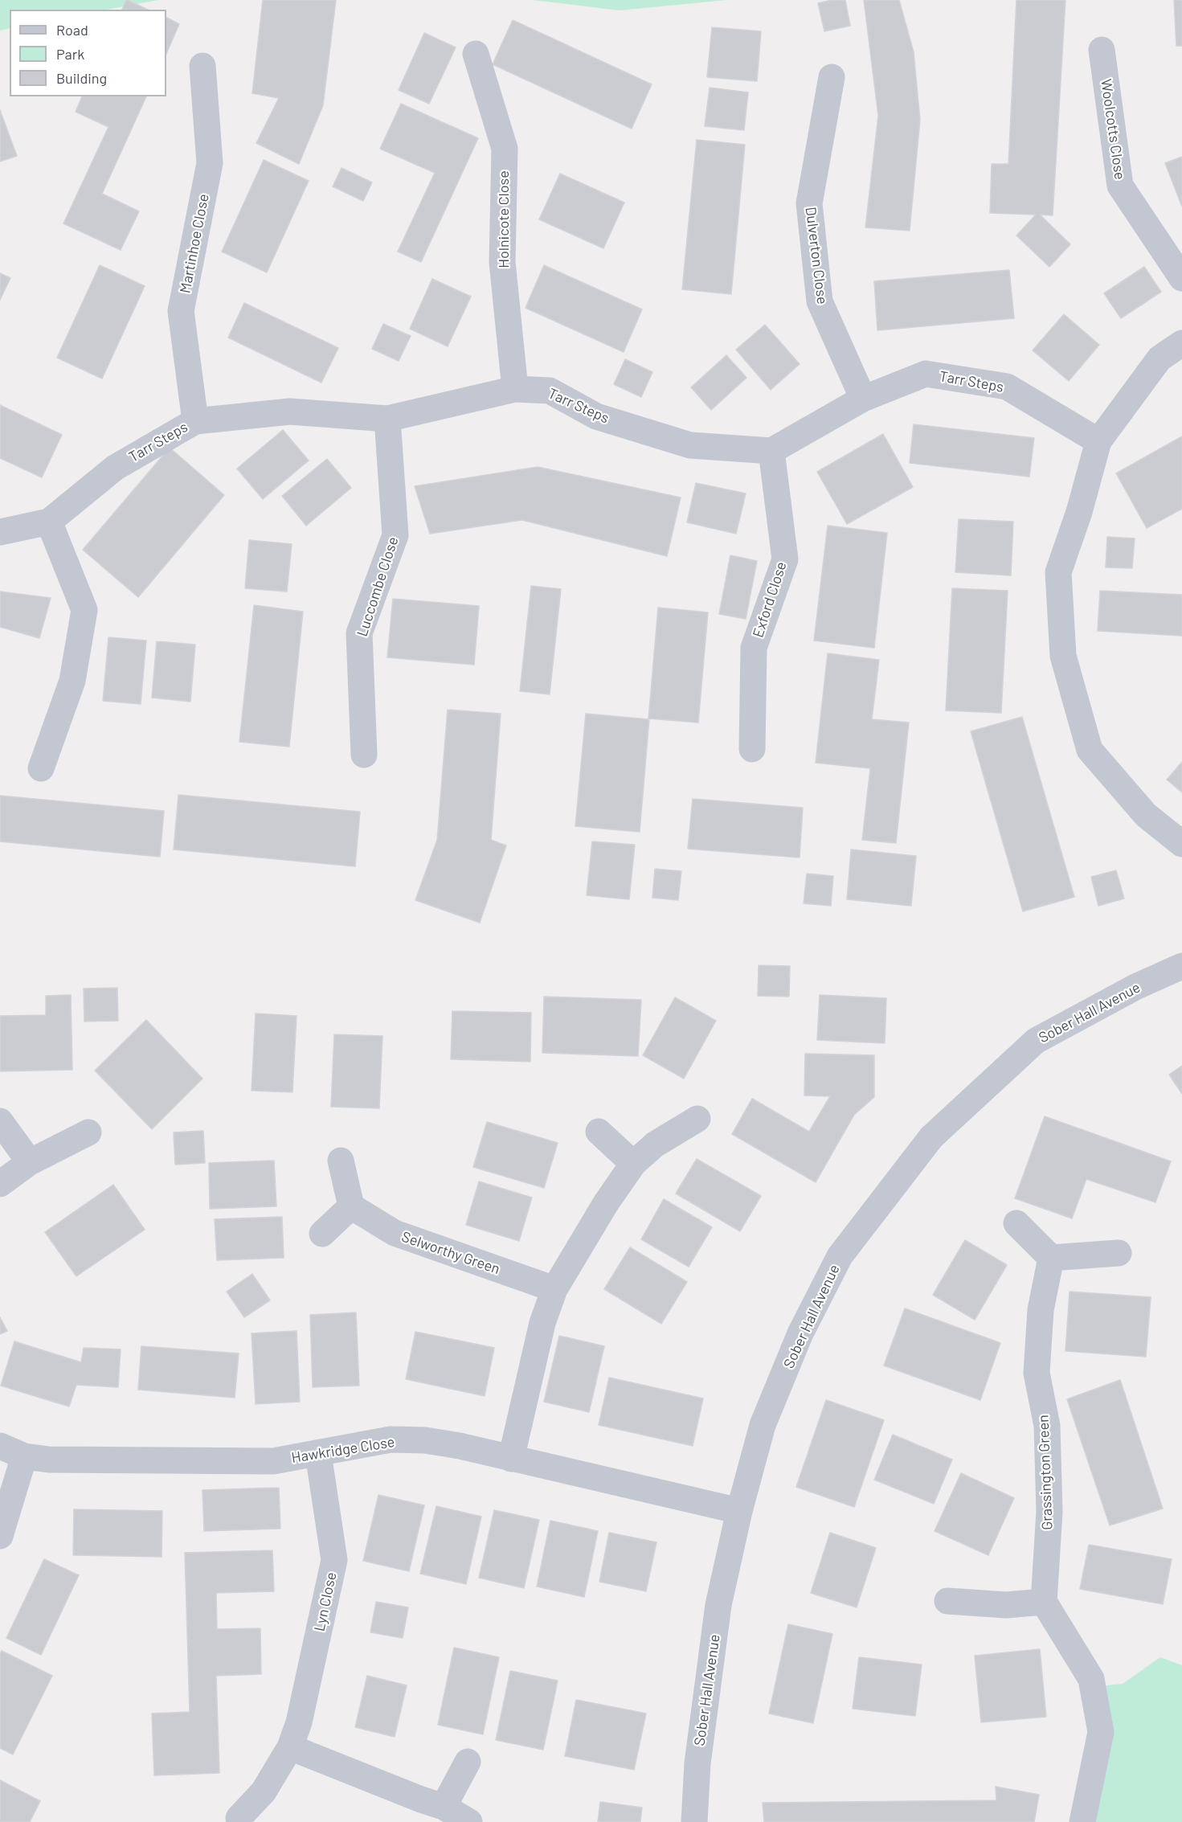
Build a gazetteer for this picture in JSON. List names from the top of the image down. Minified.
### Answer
{"streets":{"street":["Woolcotts Close","Holnicote Close","Martinhoe Close","Dulverton Close","Tarr Steps","Luccombe Close","Exford Close","Sober Hall Avenue","Selworthy Green","Hawkridge Close","Grassington Green","Lyn Close"]},"crossings":[["Holnicote Close","Tarr Steps"],["Martinhoe Close","Tarr Steps"],["Dulverton Close","Tarr Steps"],["Tarr Steps","Luccombe Close"],["Tarr Steps","Exford Close"],["Sober Hall Avenue","Hawkridge Close"],["Hawkridge Close","Lyn Close"]],"legend":["Road","Park","Building"]}
